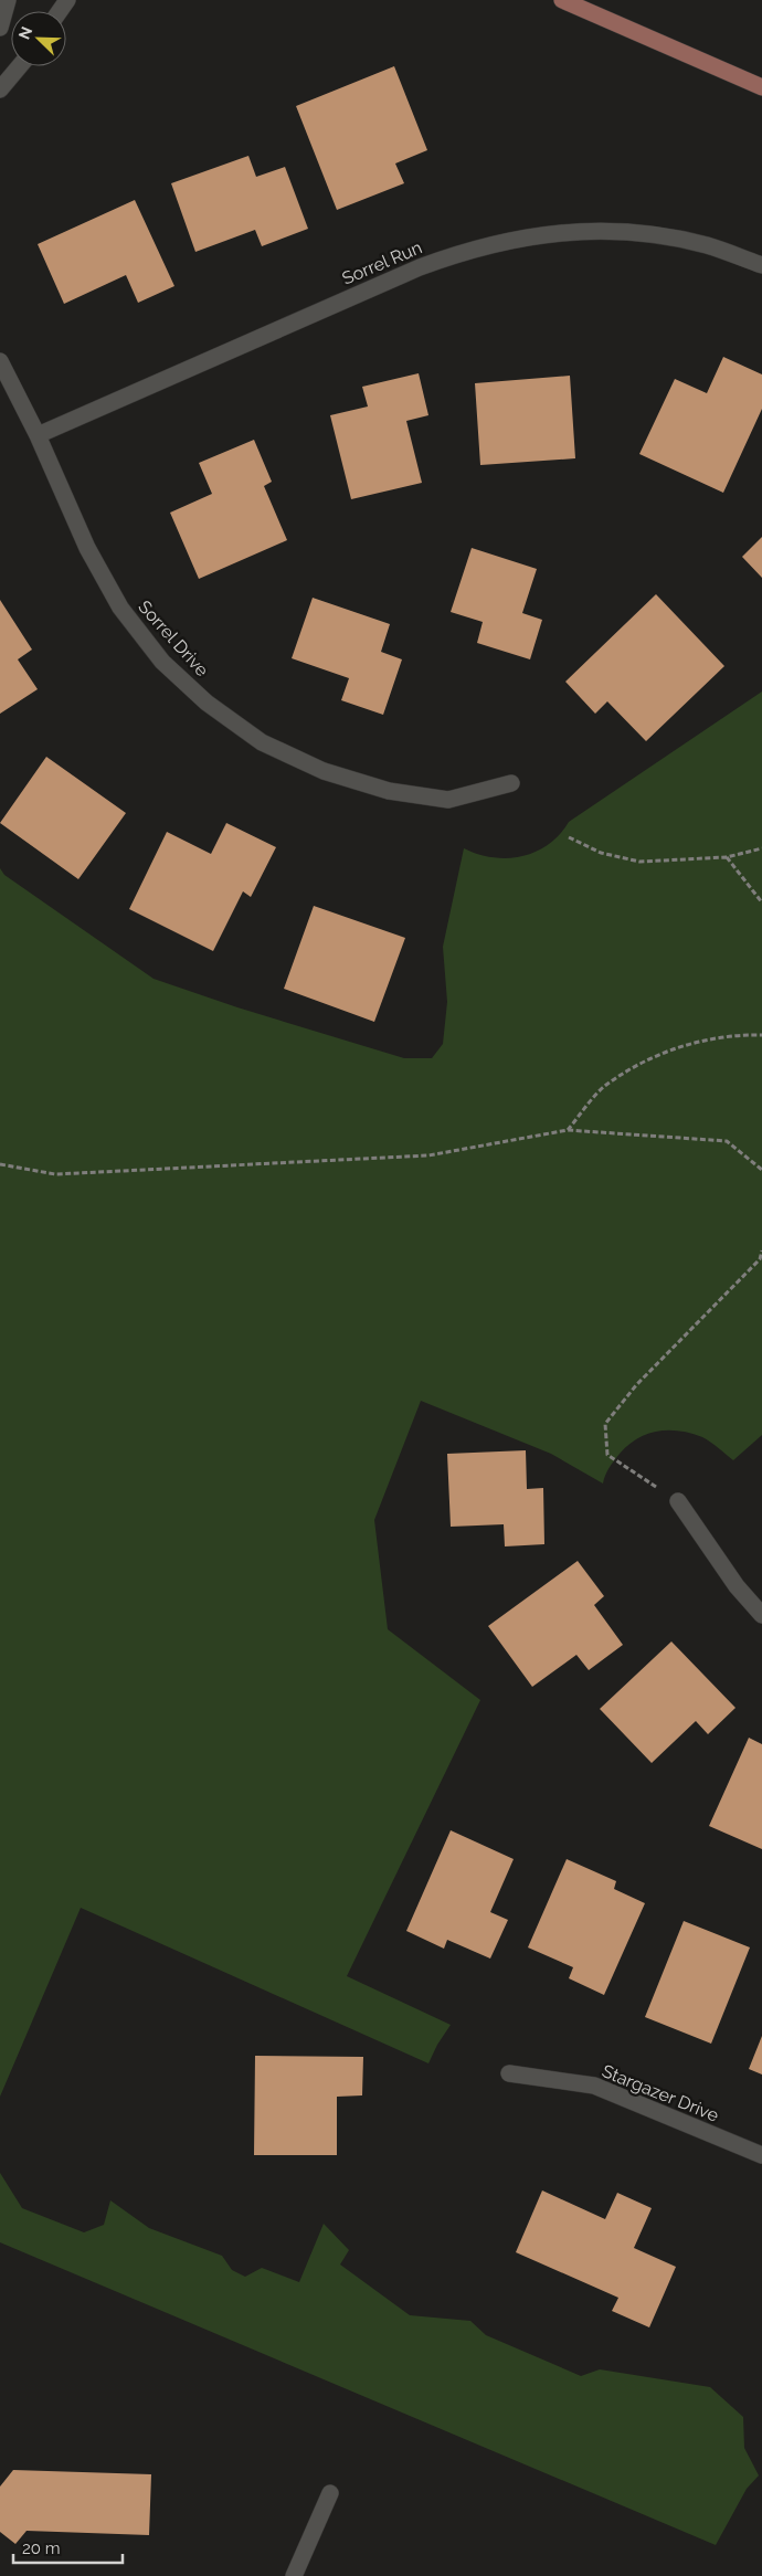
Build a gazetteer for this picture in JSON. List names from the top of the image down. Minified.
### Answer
{"streets":{"street":["Sorrel Run","Sorrel Drive","Stargazer Drive"]},"crossings":[["Sorrel Run","Sorrel Drive"]],"scale_bar":"20 m","north":"top left"}
